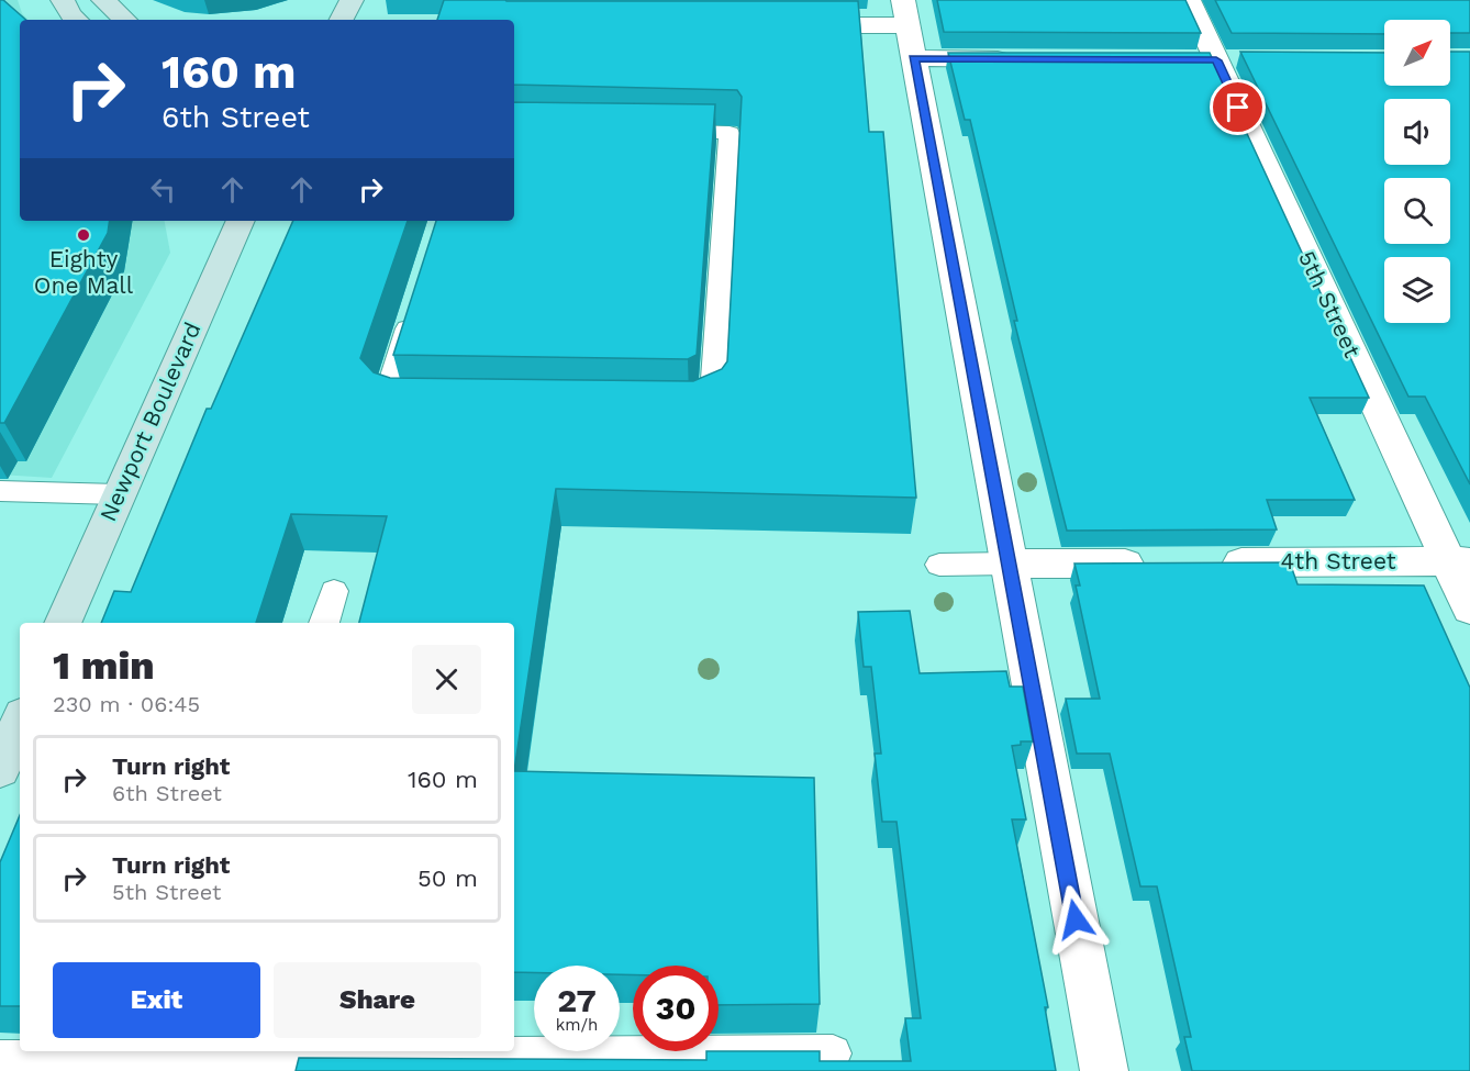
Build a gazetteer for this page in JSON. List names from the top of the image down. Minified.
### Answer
{"streets":{"street":["5th Street","Newport Boulevard","4th Street"]},"crossings":[["5th Street","4th Street"]],"places":["Eighty One Mall"],"north":"top right","page":{"turn":["160 m","6th Street"],"heading":["1 min","230 m · 06:45"],"list":[{"name":"Turn right","note":"6th Street","value":"160 m"},{"name":"Turn right","note":"5th Street","value":"50 m"}],"buttons":["Exit","Share"],"speed":"27 km/h","limit":"30"}}
